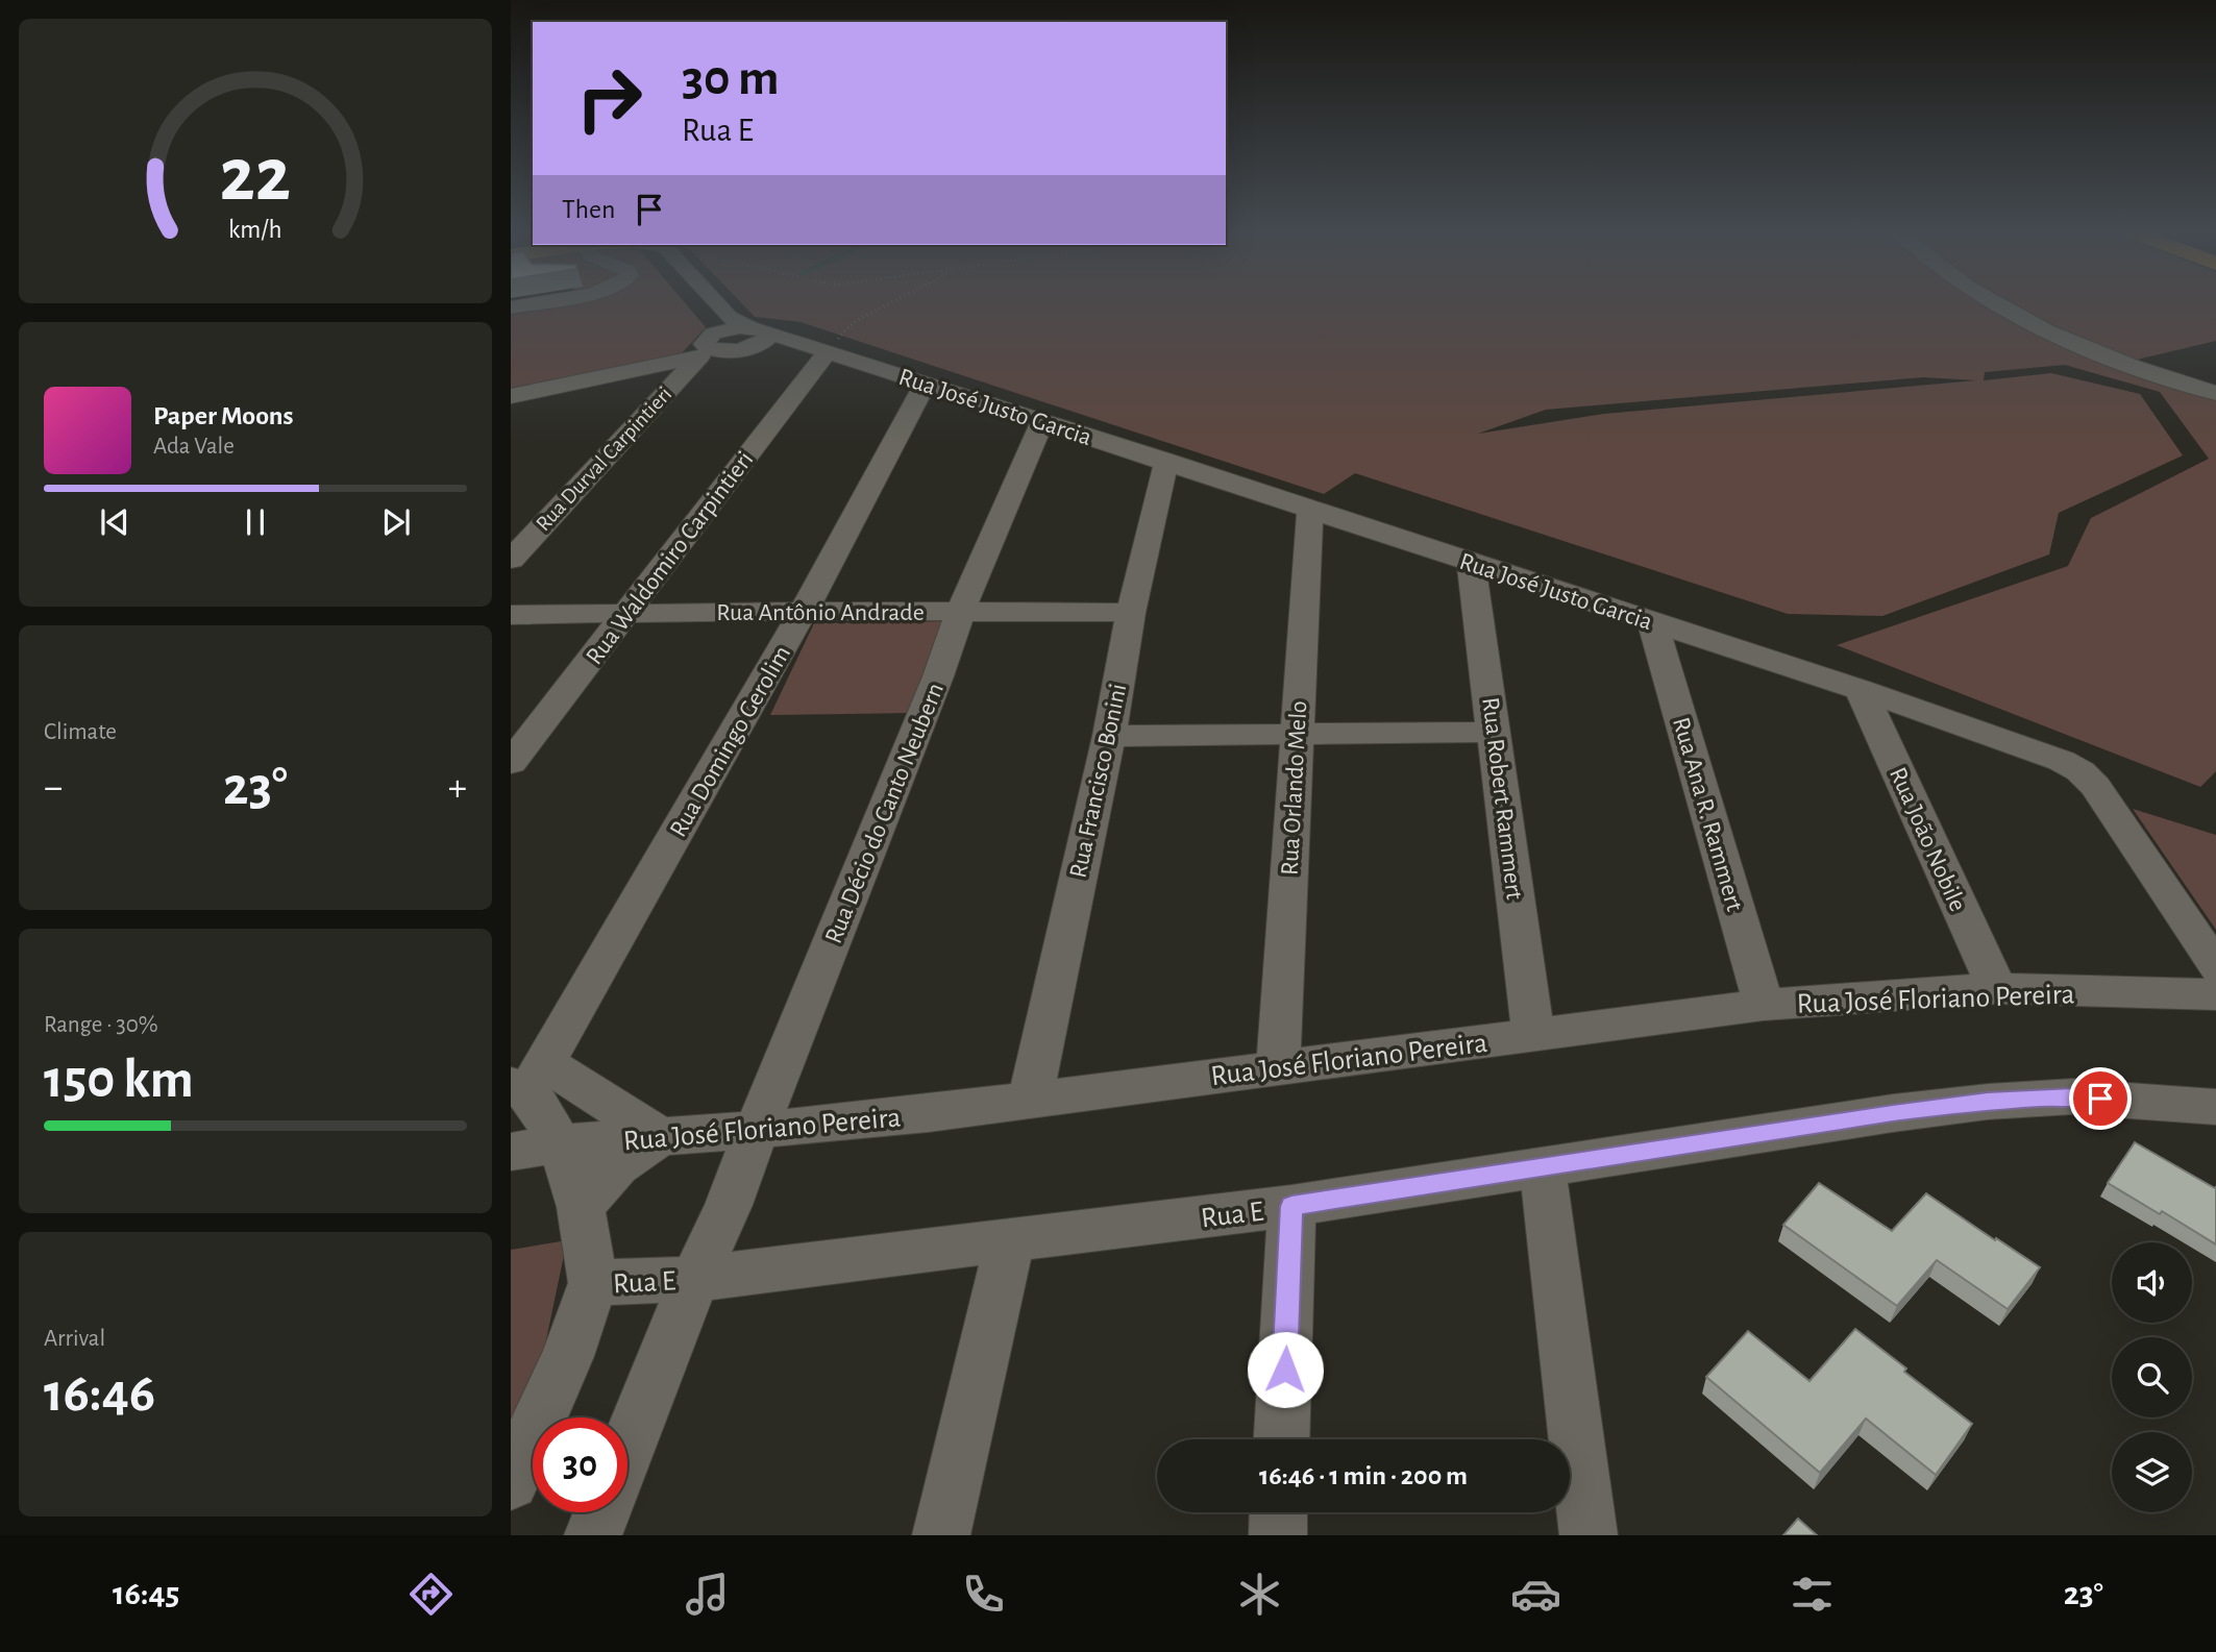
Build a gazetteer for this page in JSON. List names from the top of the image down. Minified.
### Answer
{"streets":{"street":["Rua José Justo Garcia","Rua Durval Carpintieri","Rua Waldomiro Carpintieri","Rua Antônio Andrade","Rua Domingo Gerolim","Rua Francisco Bonini","Rua Orlando Melo","Rua Robert Rammert","Rua Décio do Canto Neubern","Rua Ana R. Rammert","Rua João Nobile","Rua José Floriano Pereira","Rua E"]},"crossings":[["Rua José Justo Garcia","Rua Durval Carpintieri"],["Rua José Justo Garcia","Rua Waldomiro Carpintieri"],["Rua José Justo Garcia","Rua Domingo Gerolim"],["Rua José Justo Garcia","Rua Francisco Bonini"],["Rua José Justo Garcia","Rua Orlando Melo"],["Rua José Justo Garcia","Rua Robert Rammert"],["Rua José Justo Garcia","Rua Décio do Canto Neubern"],["Rua José Justo Garcia","Rua Ana R. Rammert"],["Rua José Justo Garcia","Rua João Nobile"],["Rua Waldomiro Carpintieri","Rua Antônio Andrade"],["Rua Antônio Andrade","Rua Domingo Gerolim"],["Rua Antônio Andrade","Rua Francisco Bonini"],["Rua Antônio Andrade","Rua Décio do Canto Neubern"],["Rua Francisco Bonini","Rua José Floriano Pereira"],["Rua Orlando Melo","Rua José Floriano Pereira"],["Rua Robert Rammert","Rua José Floriano Pereira"],["Rua Décio do Canto Neubern","Rua José Floriano Pereira"],["Rua Décio do Canto Neubern","Rua E"],["Rua Ana R. Rammert","Rua José Floriano Pereira"],["Rua João Nobile","Rua José Floriano Pereira"]],"page":{"turn":["30 m","Rua E"],"then":"Then","song":["Paper Moons","Ada Vale"],"tile":["Climate",["Range · 30%","150 km"],["Arrival","16:46"]],"heat":["−","23°","+"],"limit":"30","trip":"16:46 · 1 min · 200 m","tabs":["16:45","23°"],"gauge":["22","km/h"]}}
